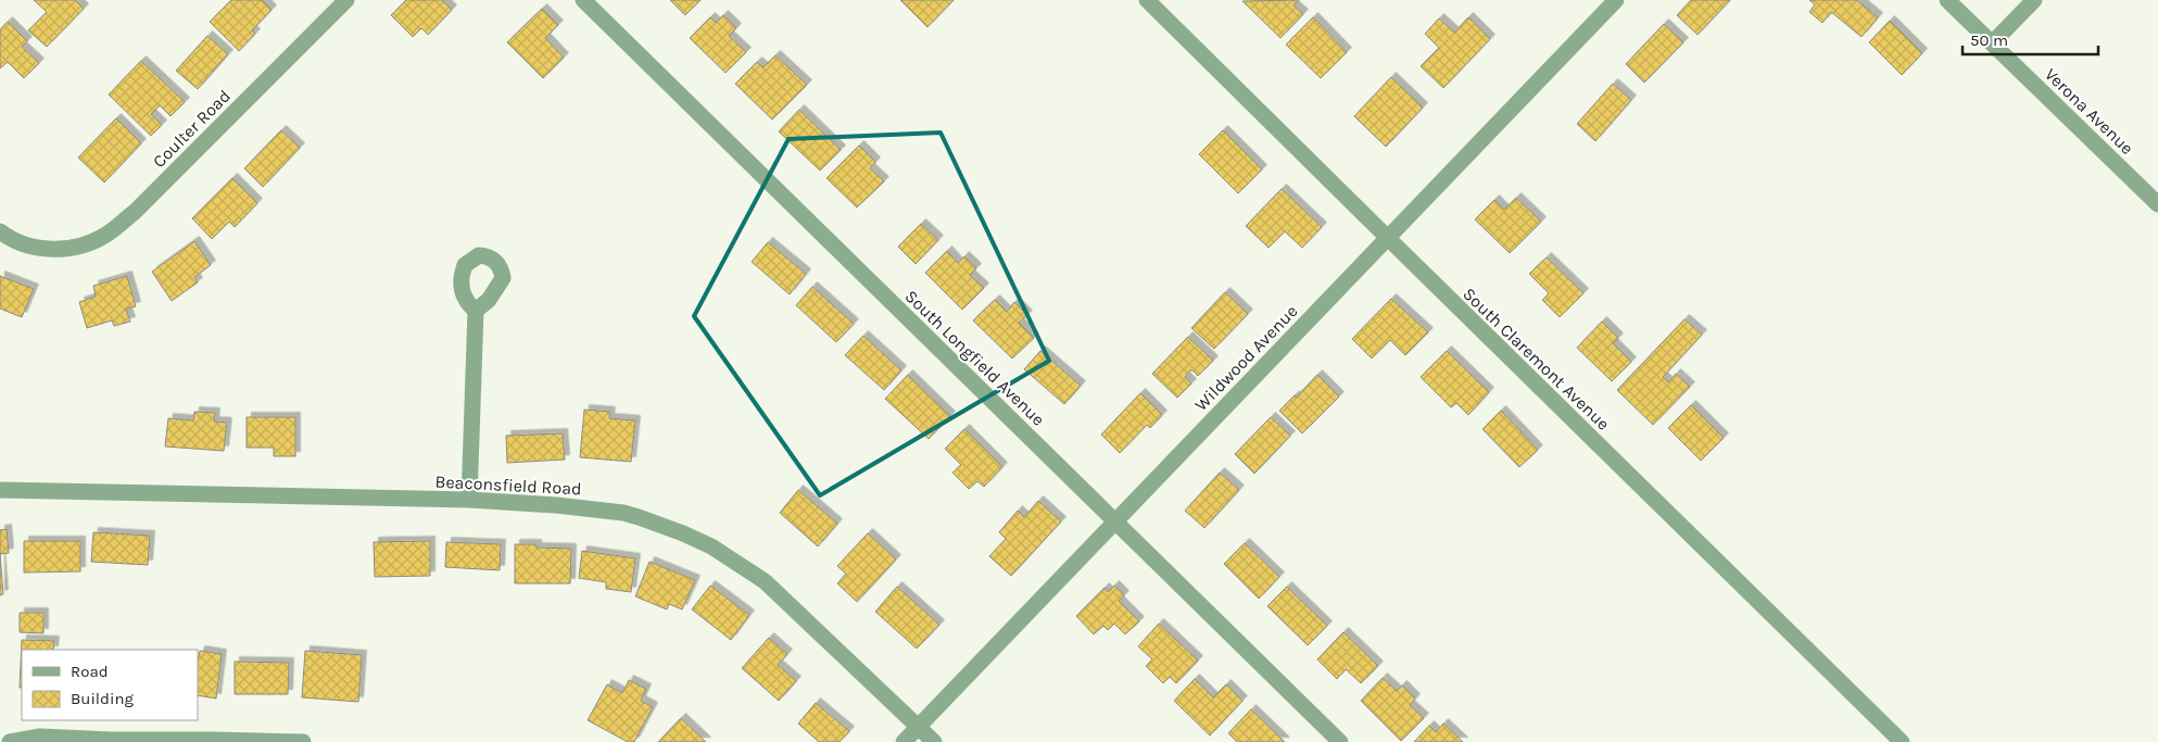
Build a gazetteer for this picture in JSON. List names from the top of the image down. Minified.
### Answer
{"streets":{"street":["Verona Avenue","Coulter Road","South Longfield Avenue","Wildwood Avenue","South Claremont Avenue","Beaconsfield Road"]},"crossings":[["South Longfield Avenue","Wildwood Avenue"],["Wildwood Avenue","South Claremont Avenue"],["Wildwood Avenue","Beaconsfield Road"]],"legend":["Road","Building"],"scale_bar":"50 m"}
